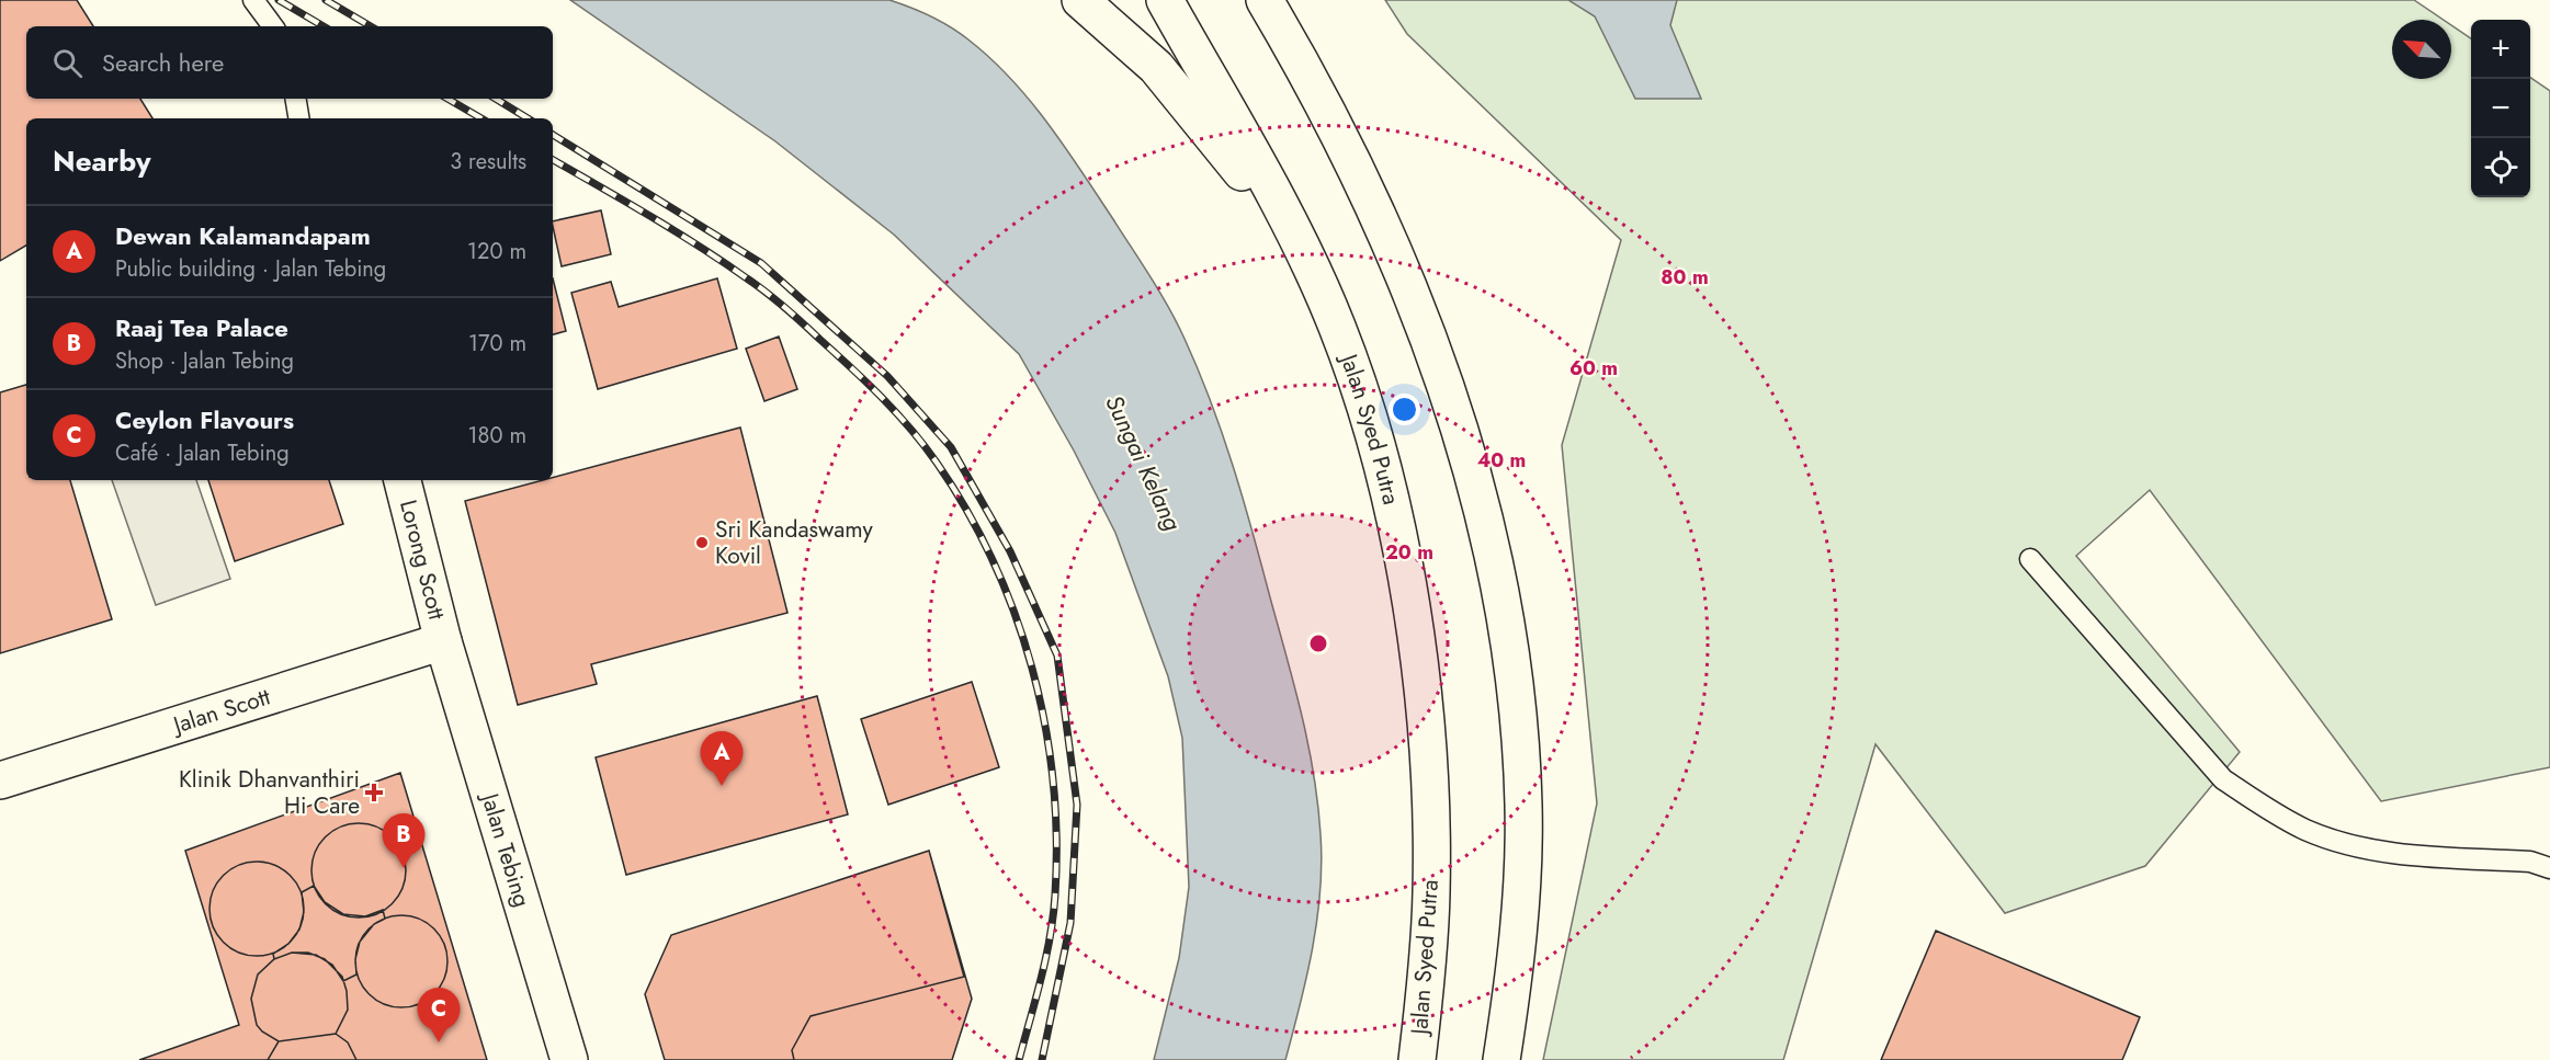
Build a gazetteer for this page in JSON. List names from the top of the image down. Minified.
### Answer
{"streets":{"main road":["Jalan Syed Putra","Lorong Scott","Jalan Scott","Jalan Tebing"]},"crossings":[["Lorong Scott","Jalan Scott"],["Lorong Scott","Jalan Tebing"],["Jalan Scott","Jalan Tebing"]],"water":["Sungai Kelang"],"places":{"other":["Sri Kandaswamy Kovil"],"health":["Klinik Dhanvanthiri Hi Care"]},"north":"top left","page":{"map_buttons":["+","−"],"search":"Search here","heading":["Nearby","3 results"],"list":[{"mark":"A","name":"Dewan Kalamandapam","note":"Public building · Jalan Tebing","value":"120 m"},{"mark":"B","name":"Raaj Tea Palace","note":"Shop · Jalan Tebing","value":"170 m"},{"mark":"C","name":"Ceylon Flavours","note":"Café · Jalan Tebing","value":"180 m"}],"pins":["A","B","C"]},"rings":["80 m","60 m","40 m","20 m"]}
